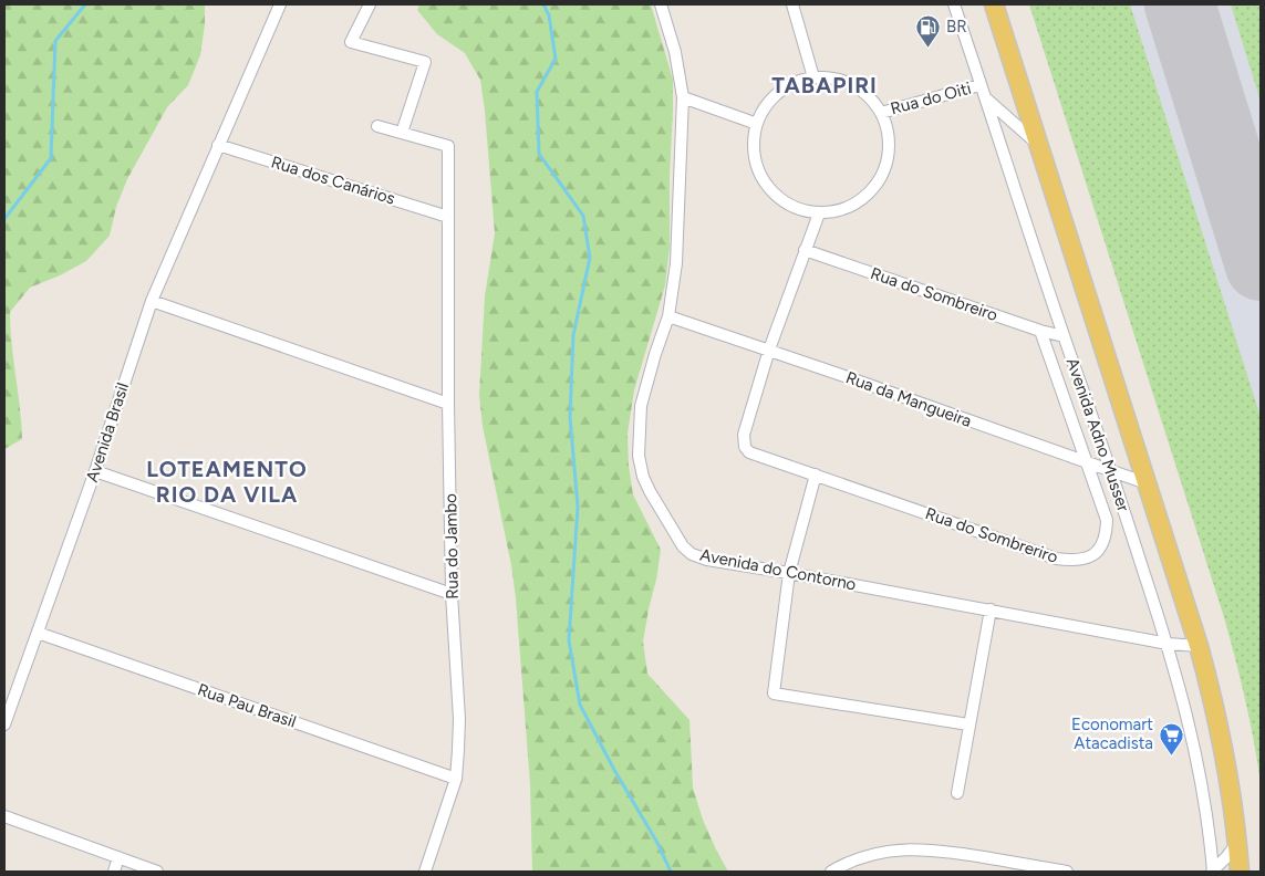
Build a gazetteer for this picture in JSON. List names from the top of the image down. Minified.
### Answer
{"streets":{"street":["Rua do Oiti","Rua dos Canários","Rua do Sombreiro","Rua da Mangueira","Avenida Brasil","Avenida Adno Musser","Rua do Sombreriro","Rua do Jambo","Avenida do Contorno","Rua Pau Brasil"]},"crossings":[["Rua do Oiti","Avenida Adno Musser"],["Rua dos Canários","Avenida Brasil"],["Rua dos Canários","Rua do Jambo"],["Rua do Sombreiro","Avenida Adno Musser"],["Rua do Sombreiro","Rua do Sombreriro"],["Rua da Mangueira","Avenida Adno Musser"],["Rua da Mangueira","Rua do Sombreriro"],["Rua da Mangueira","Avenida do Contorno"],["Avenida Brasil","Rua Pau Brasil"],["Avenida Adno Musser","Avenida do Contorno"],["Rua do Jambo","Rua Pau Brasil"]],"districts":["TABAPIRI","LOTEAMENTO RIO DA VILA"],"places":{"fuel station":["BR"],"supermarket":["Economart Atacadista"]}}
